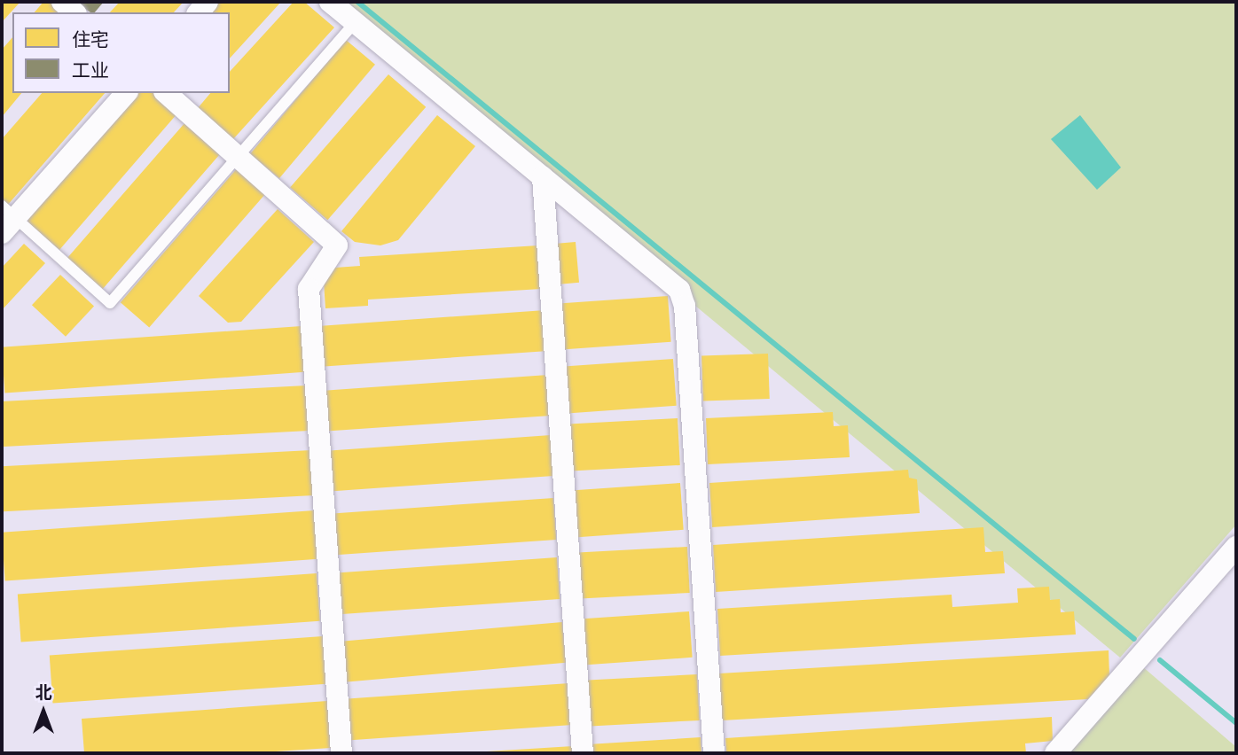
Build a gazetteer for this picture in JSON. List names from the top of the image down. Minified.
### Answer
{"legend":["住宅","工业"],"north":"top"}
